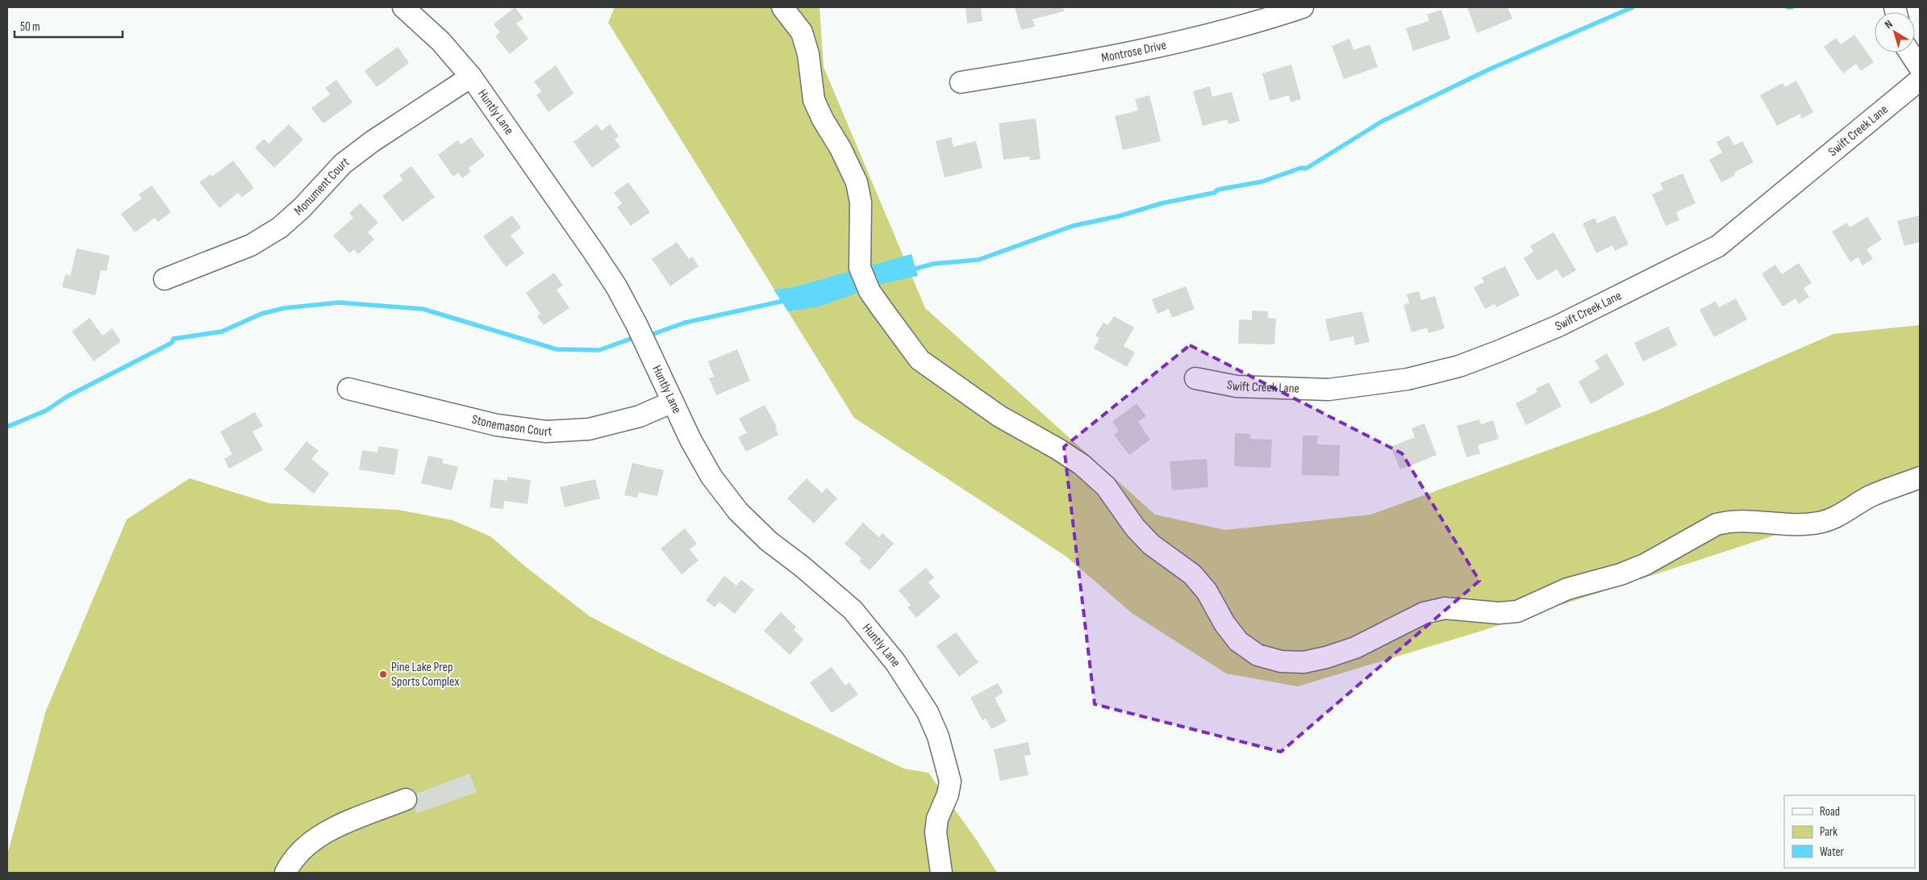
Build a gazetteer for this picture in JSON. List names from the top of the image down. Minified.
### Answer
{"streets":{"street":["Montrose Drive","Huntly Lane","Swift Creek Lane","Monument Court","Stonemason Court"]},"crossings":[["Huntly Lane","Monument Court"],["Huntly Lane","Stonemason Court"]],"places":["Pine Lake Prep Sports Complex"],"legend":["Road","Park","Water"],"scale_bar":"50 m","north":"top left"}
